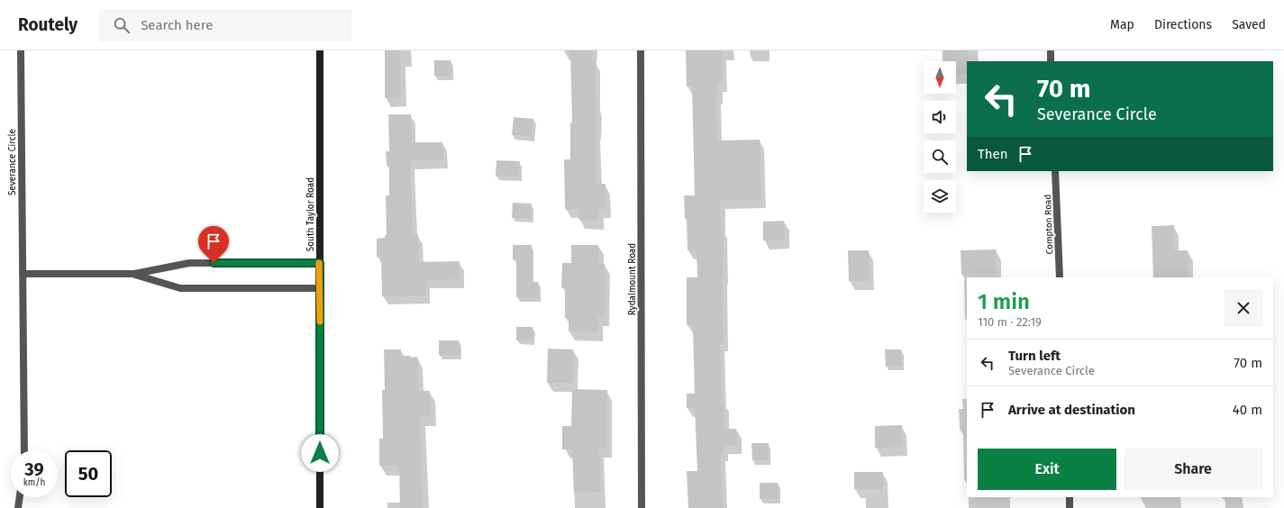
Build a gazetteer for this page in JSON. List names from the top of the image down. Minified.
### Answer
{"streets":{"main road":["South Taylor Road"],"street":["Severance Circle","Compton Road","Rydalmount Road"]},"north":"bottom","page":{"header":"Routely","search":"Search here","nav":["Map","Directions","Saved"],"turn":["70 m","Severance Circle"],"then":"Then","heading":["1 min","110 m · 22:19"],"list":[{"name":"Turn left","note":"Severance Circle","value":"70 m"},{"name":"Arrive at destination","value":"40 m"}],"buttons":["Exit","Share"],"speed":"39 km/h","limit":"50"}}
